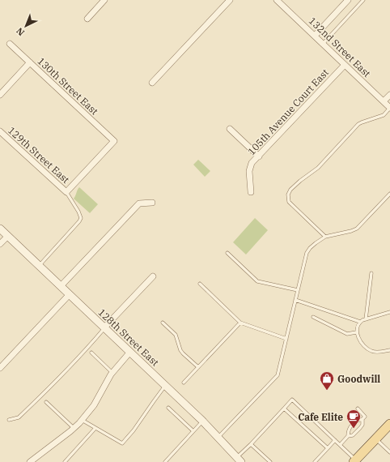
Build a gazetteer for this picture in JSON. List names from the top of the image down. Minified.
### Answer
{"streets":{"street":["132nd Street East","130th Street East","105th Avenue Court East","129th Street East","128th Street East"]},"crossings":[["132nd Street East","105th Avenue Court East"],["130th Street East","129th Street East"]],"places":{"shop":["Goodwill"],"cafe":["Cafe Elite"]},"north":"bottom left"}
